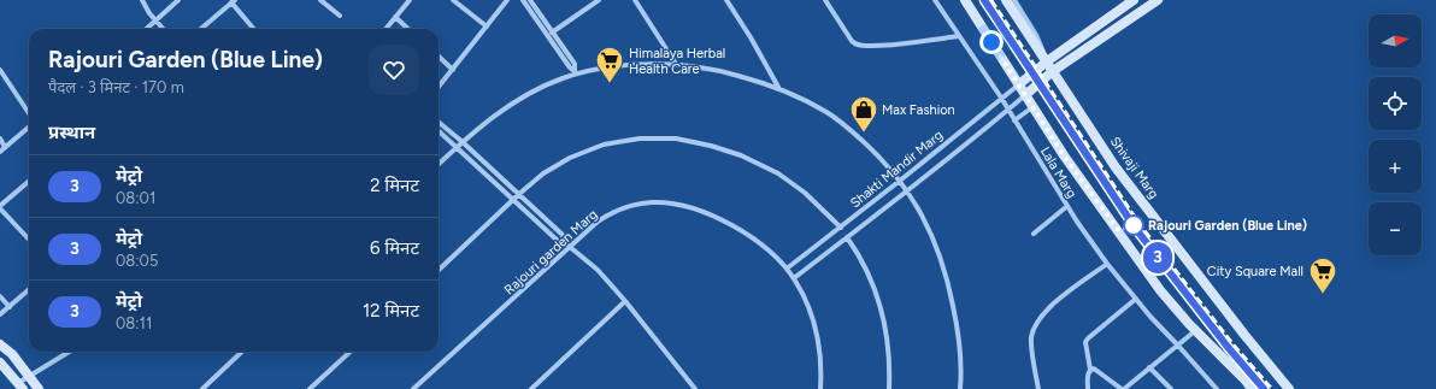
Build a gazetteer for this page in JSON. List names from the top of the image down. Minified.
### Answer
{"streets":{"main road":["Shivaji Marg"],"street":["Shakti Mandir Marg","Lala Marg","Rajouri garden Marg"]},"crossings":[["Shakti Mandir Marg","Lala Marg"],["Shakti Mandir Marg","Rajouri garden Marg"]],"places":{"supermarket":["Himalaya Herbal Health Care","City Square Mall"],"shop":["Max Fashion"],"other":["Rajouri Garden (Blue Line)"]},"lines":["metro line 3"],"north":"right","page":{"on_map":"3","map_buttons":["+","−"],"heading":[["Rajouri Garden (Blue Line)","पैदल · 3 मिनट · 170 m"],"प्रस्थान"],"list":[{"mark":"3","name":"मेट्रो","note":"08:01","value":"2 मिनट"},{"mark":"3","name":"मेट्रो","note":"08:05","value":"6 मिनट"},{"mark":"3","name":"मेट्रो","note":"08:11","value":"12 मिनट"}]}}
